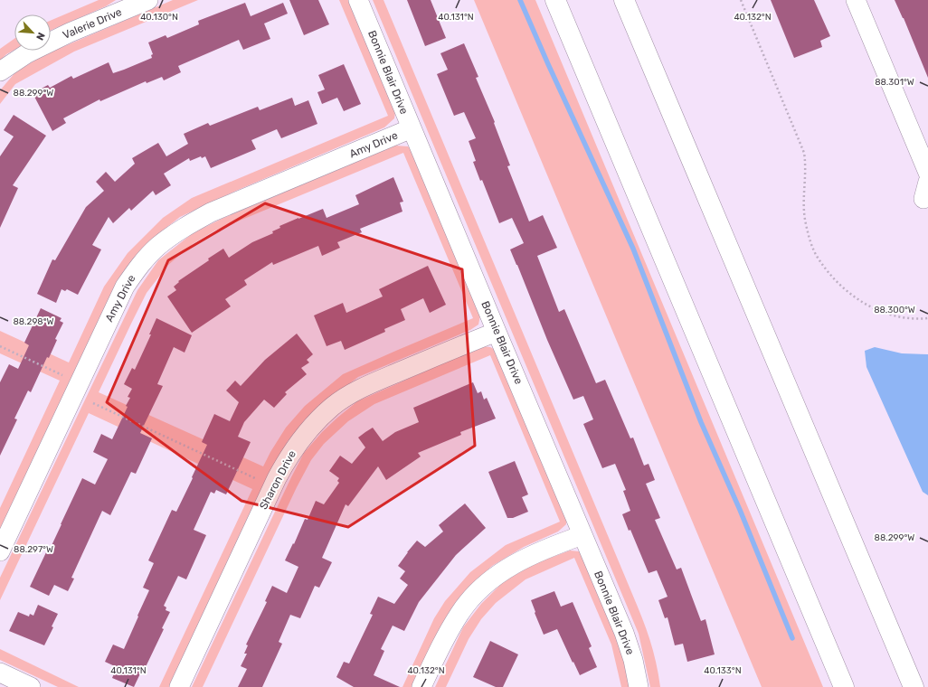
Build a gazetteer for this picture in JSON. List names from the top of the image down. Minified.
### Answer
{"streets":{"street":["Valerie Drive","Bonnie Blair Drive","Amy Drive","Sharon Drive"]},"crossings":[["Bonnie Blair Drive","Amy Drive"],["Bonnie Blair Drive","Sharon Drive"]],"north":"bottom right","coordinates":["40.130°N","40.131°N","40.132°N","88.301°W","88.299°W","88.300°W","88.298°W","88.297°W","40.133°N"]}
